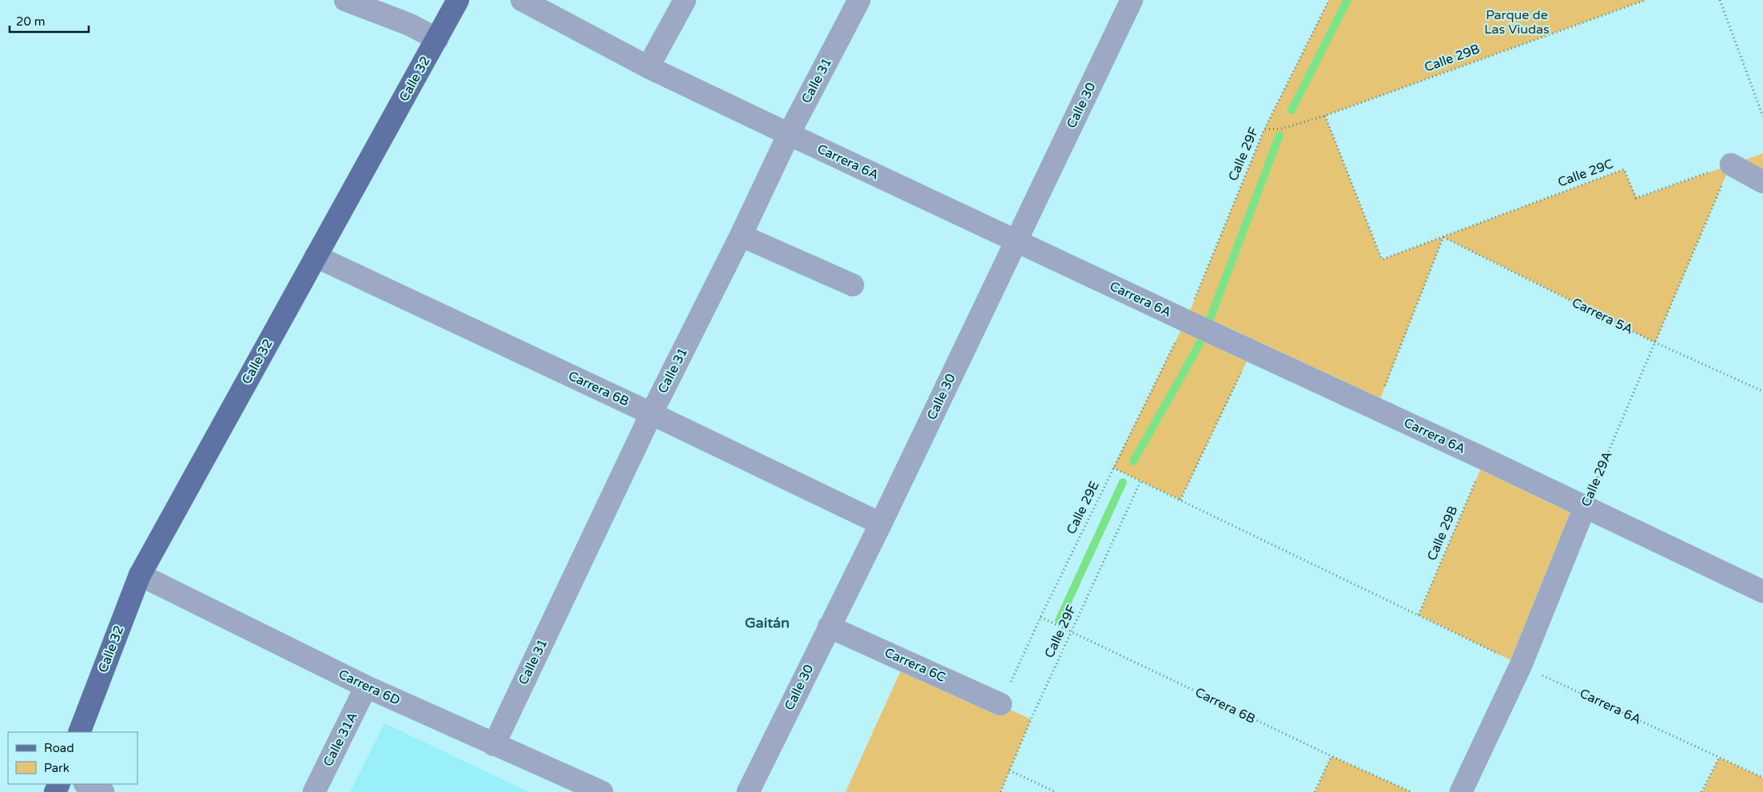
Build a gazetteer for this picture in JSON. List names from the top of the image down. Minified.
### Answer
{"streets":{"main road":["Calle 32"],"street":["Calle 31","Calle 30","Carrera 6A","Carrera 6B","Calle 29A","Carrera 6C","Carrera 6D","Calle 31A"],"path":["Calle 29B","Calle 29F","Calle 29C","Carrera 5A","Calle 29E"]},"crossings":[["Calle 29B","Calle 29F"],["Calle 29B","Carrera 6A"],["Calle 29B","Calle 29C"],["Calle 32","Carrera 6B"],["Calle 32","Carrera 6D"],["Calle 31","Carrera 6A"],["Calle 31","Carrera 6B"],["Calle 31","Carrera 6D"],["Calle 30","Carrera 6A"],["Calle 30","Carrera 6B"],["Calle 30","Carrera 6C"],["Calle 29F","Carrera 6A"],["Calle 29F","Carrera 6B"],["Calle 29F","Calle 29E"],["Carrera 6A","Calle 29A"],["Carrera 6A","Calle 29E"],["Calle 29C","Carrera 5A"],["Calle 29C","Calle 29A"],["Carrera 5A","Calle 29A"],["Carrera 6B","Calle 29E"],["Calle 29E","Carrera 6C"],["Carrera 6D","Calle 31A"]],"districts":["Gaitán"],"parks":["Parque de Las Viudas"],"legend":["Road","Park"],"scale_bar":"20 m"}
